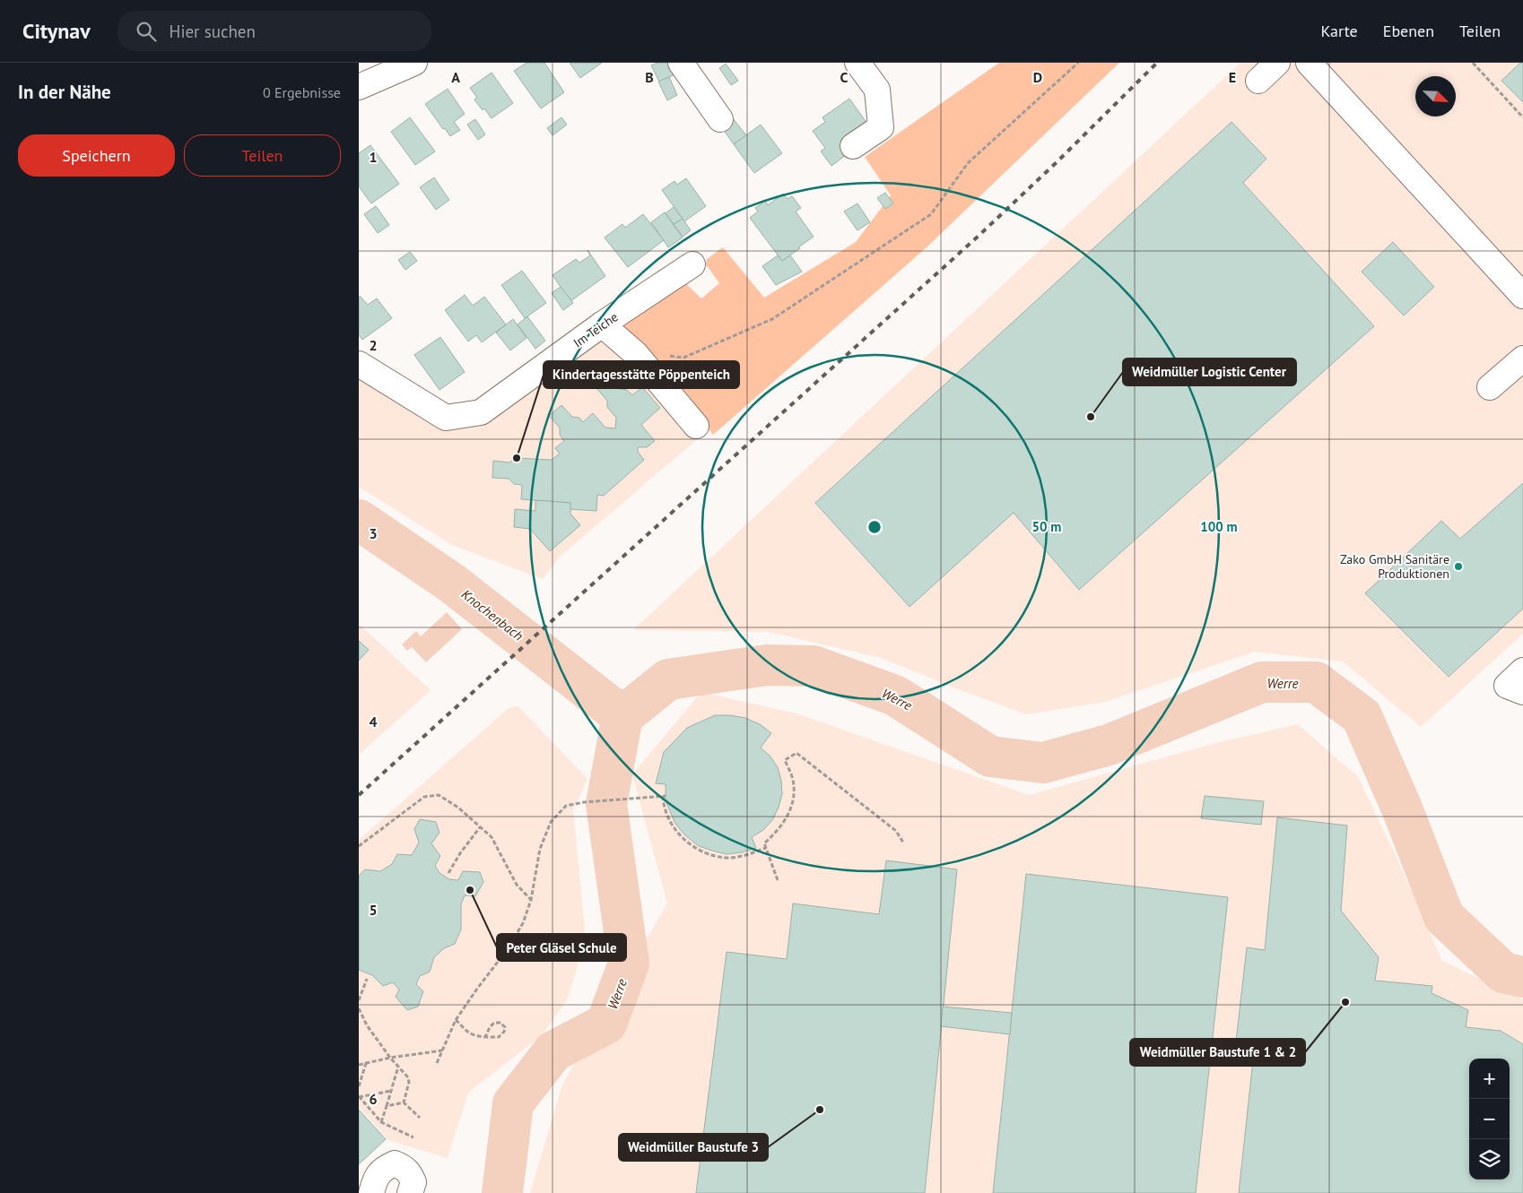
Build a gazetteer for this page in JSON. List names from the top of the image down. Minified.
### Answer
{"streets":{"street":["Im Teiche"]},"water":["Knochenbach","Werre"],"places":["Weidmüller Logistic Center","Kindertagesstätte Pöppenteich","Zako GmbH Sanitäre Produktionen","Peter Gläsel Schule","Weidmüller Baustufe 1 & 2","Weidmüller Baustufe 3"],"north":"bottom right","page":{"header":"Citynav","search":"Hier suchen","nav":["Karte","Ebenen","Teilen"],"heading":["In der Nähe","0 Ergebnisse"],"buttons":["Speichern","Teilen"],"map_buttons":["+","−"]},"grid":{"columns":["A","B","C","D","E"],"rows":["1","2","3","4","5","6"]},"rings":["50 m","100 m"]}
